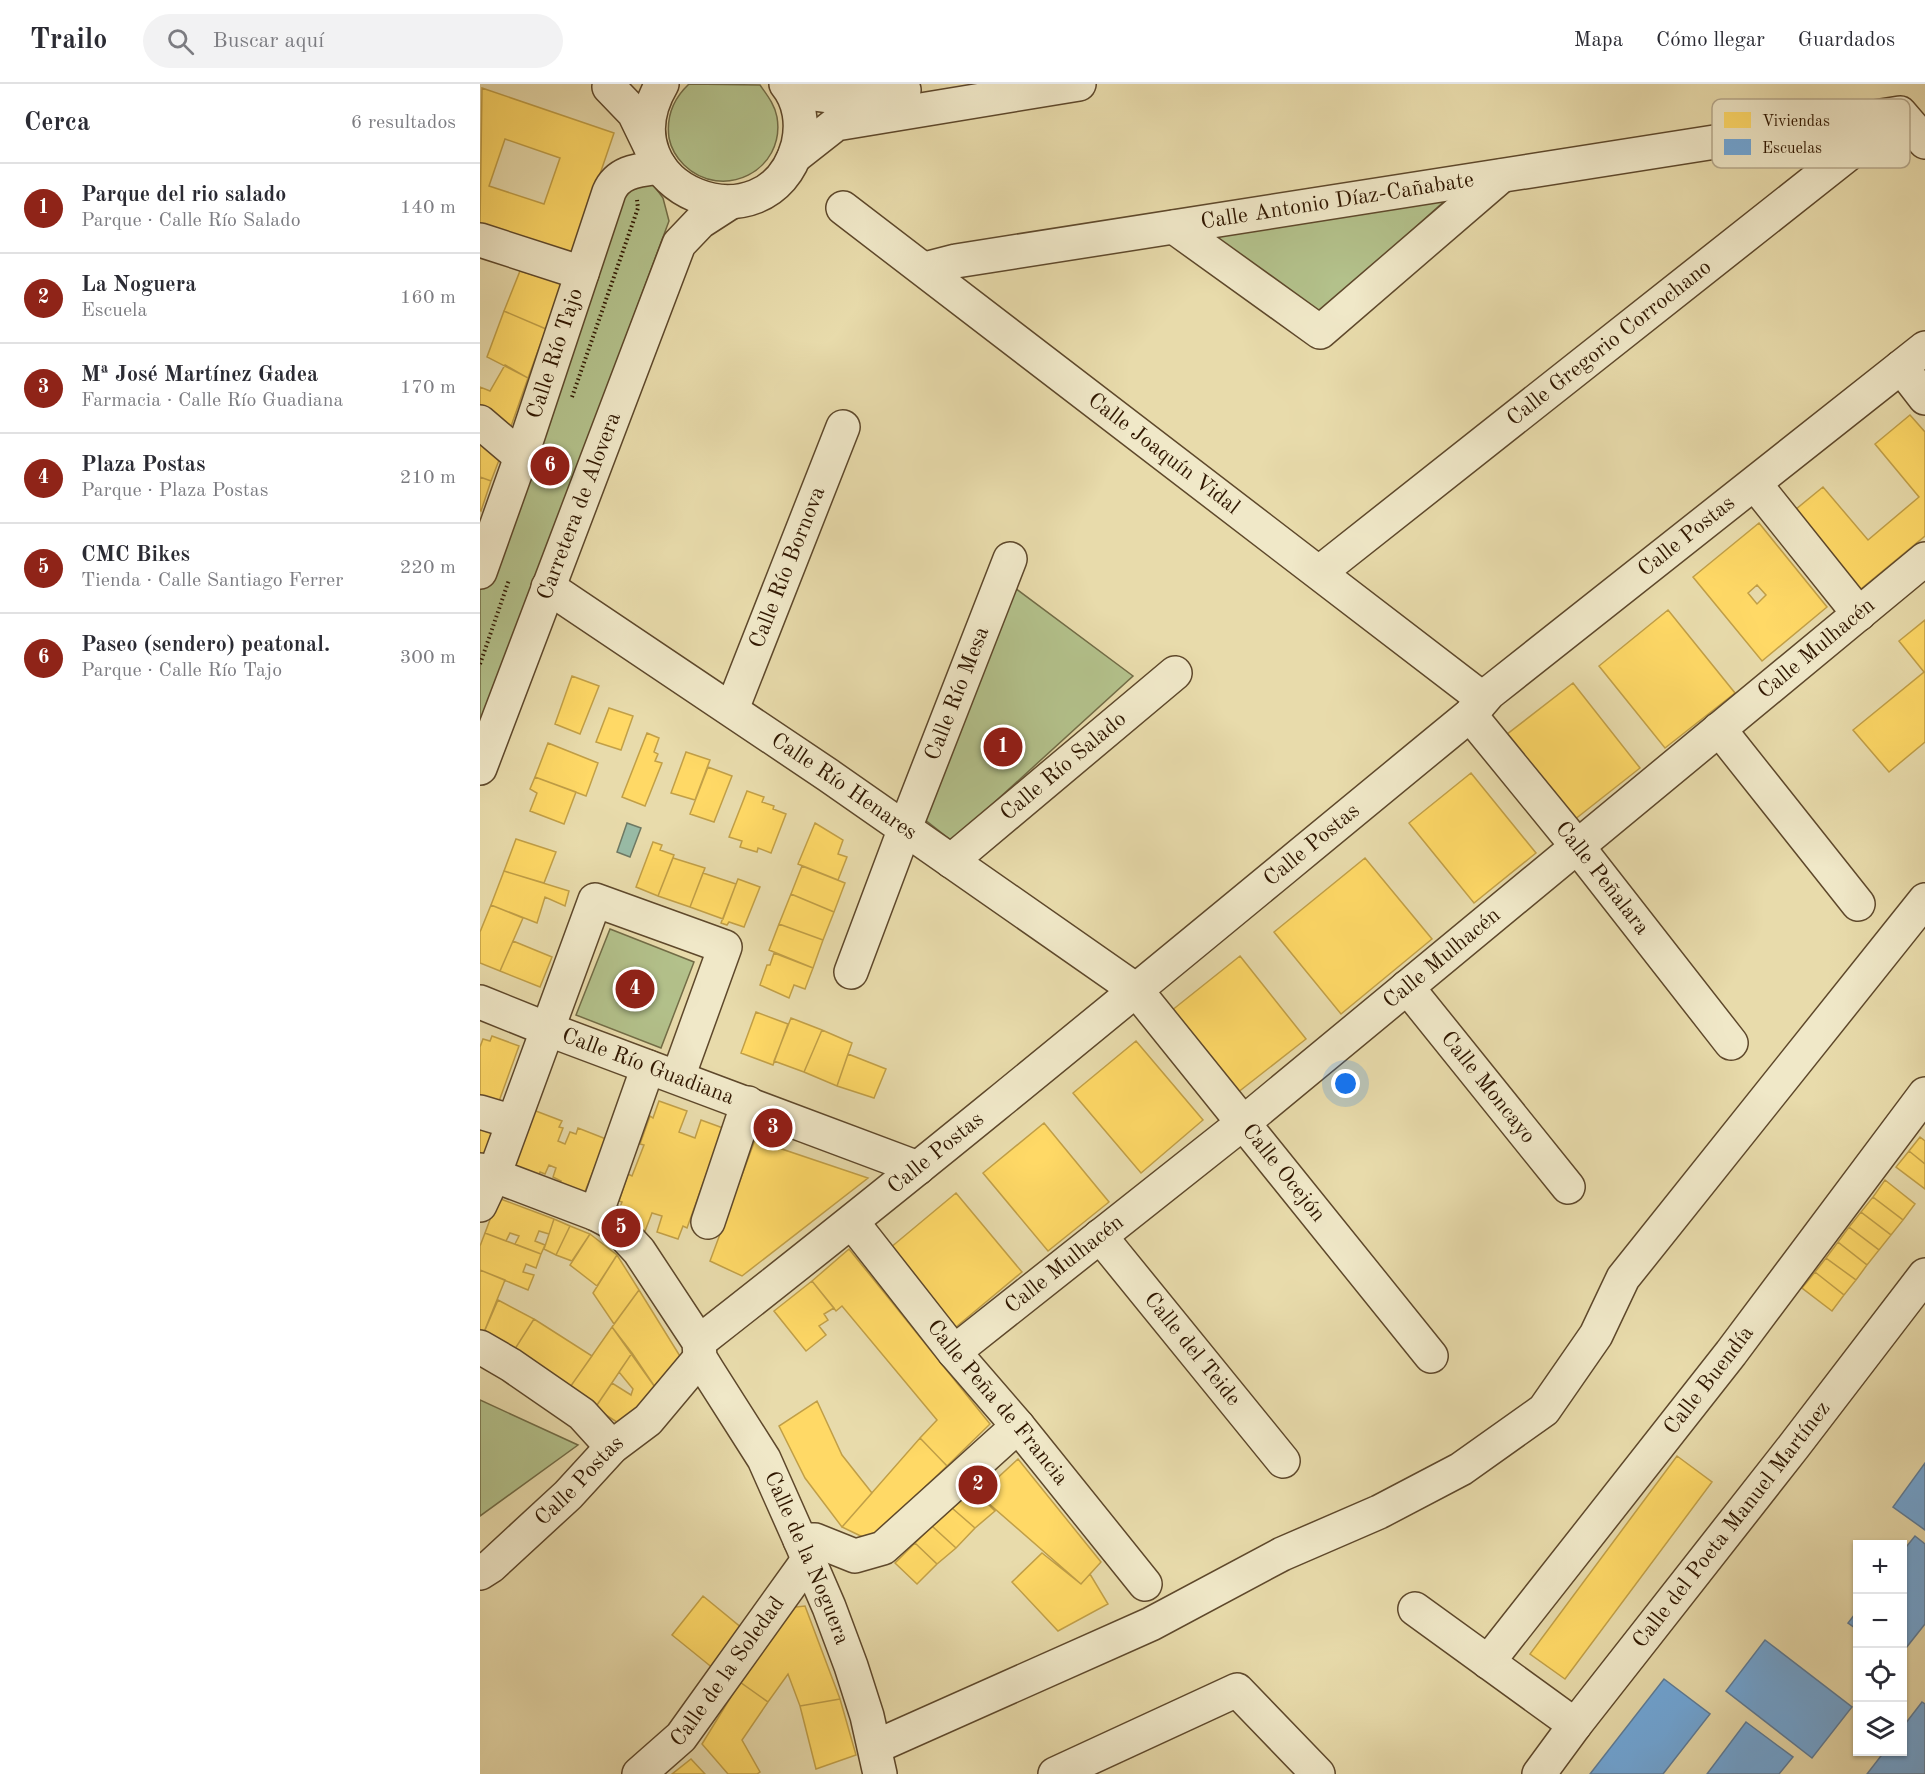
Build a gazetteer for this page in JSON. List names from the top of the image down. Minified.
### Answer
{"streets":{"street":["Calle Antonio Díaz-Cañabate","Calle Gregorio Corrochano","Calle Río Tajo","Calle Joaquín Vidal","Carretera de Alovera","Calle Postas","Calle Río Bornova","Calle Mulhacén","Calle Río Mesa","Calle Río Salado","Calle Río Henares","Calle Peñalara","Calle Río Guadiana","Calle Moncayo","Calle Ocejón","Calle del Teide","Calle Buendía","Calle Peña de Francia","Calle del Poeta Manuel Martínez","Calle de la Noguera","Calle de la Soledad"]},"crossings":[["Calle Antonio Díaz-Cañabate","Calle Joaquín Vidal"],["Calle Gregorio Corrochano","Calle Joaquín Vidal"],["Calle Río Tajo","Carretera de Alovera"],["Calle Joaquín Vidal","Calle Postas"],["Calle Joaquín Vidal","Calle Peñalara"],["Carretera de Alovera","Calle Río Henares"],["Calle Postas","Calle Río Henares"],["Calle Postas","Calle Peñalara"],["Calle Postas","Calle Río Guadiana"],["Calle Postas","Calle Ocejón"],["Calle Postas","Calle Peña de Francia"],["Calle Postas","Calle de la Noguera"],["Calle Río Bornova","Calle Río Henares"],["Calle Mulhacén","Calle Peñalara"],["Calle Mulhacén","Calle Moncayo"],["Calle Mulhacén","Calle Ocejón"],["Calle Mulhacén","Calle del Teide"],["Calle Mulhacén","Calle Peña de Francia"],["Calle Río Mesa","Calle Río Henares"],["Calle Río Salado","Calle Río Henares"],["Calle Río Henares","Calle Ocejón"],["Calle de la Noguera","Calle de la Soledad"]],"legend":["Viviendas","Escuelas"],"page":{"header":"Trailo","search":"Buscar aquí","nav":["Mapa","Cómo llegar","Guardados"],"heading":["Cerca","6 resultados"],"list":[{"mark":"1","name":"Parque del rio salado","note":"Parque · Calle Río Salado","value":"140 m"},{"mark":"2","name":"La Noguera","note":"Escuela","value":"160 m"},{"mark":"3","name":"Mª José Martínez Gadea","note":"Farmacia · Calle Río Guadiana","value":"170 m"},{"mark":"4","name":"Plaza Postas","note":"Parque · Plaza Postas","value":"210 m"},{"mark":"5","name":"CMC Bikes","note":"Tienda · Calle Santiago Ferrer","value":"220 m"},{"mark":"6","name":"Paseo (sendero) peatonal.","note":"Parque · Calle Río Tajo","value":"300 m"}],"pins":["6","1","4","3","5","2"],"map_buttons":["+","−"]}}
